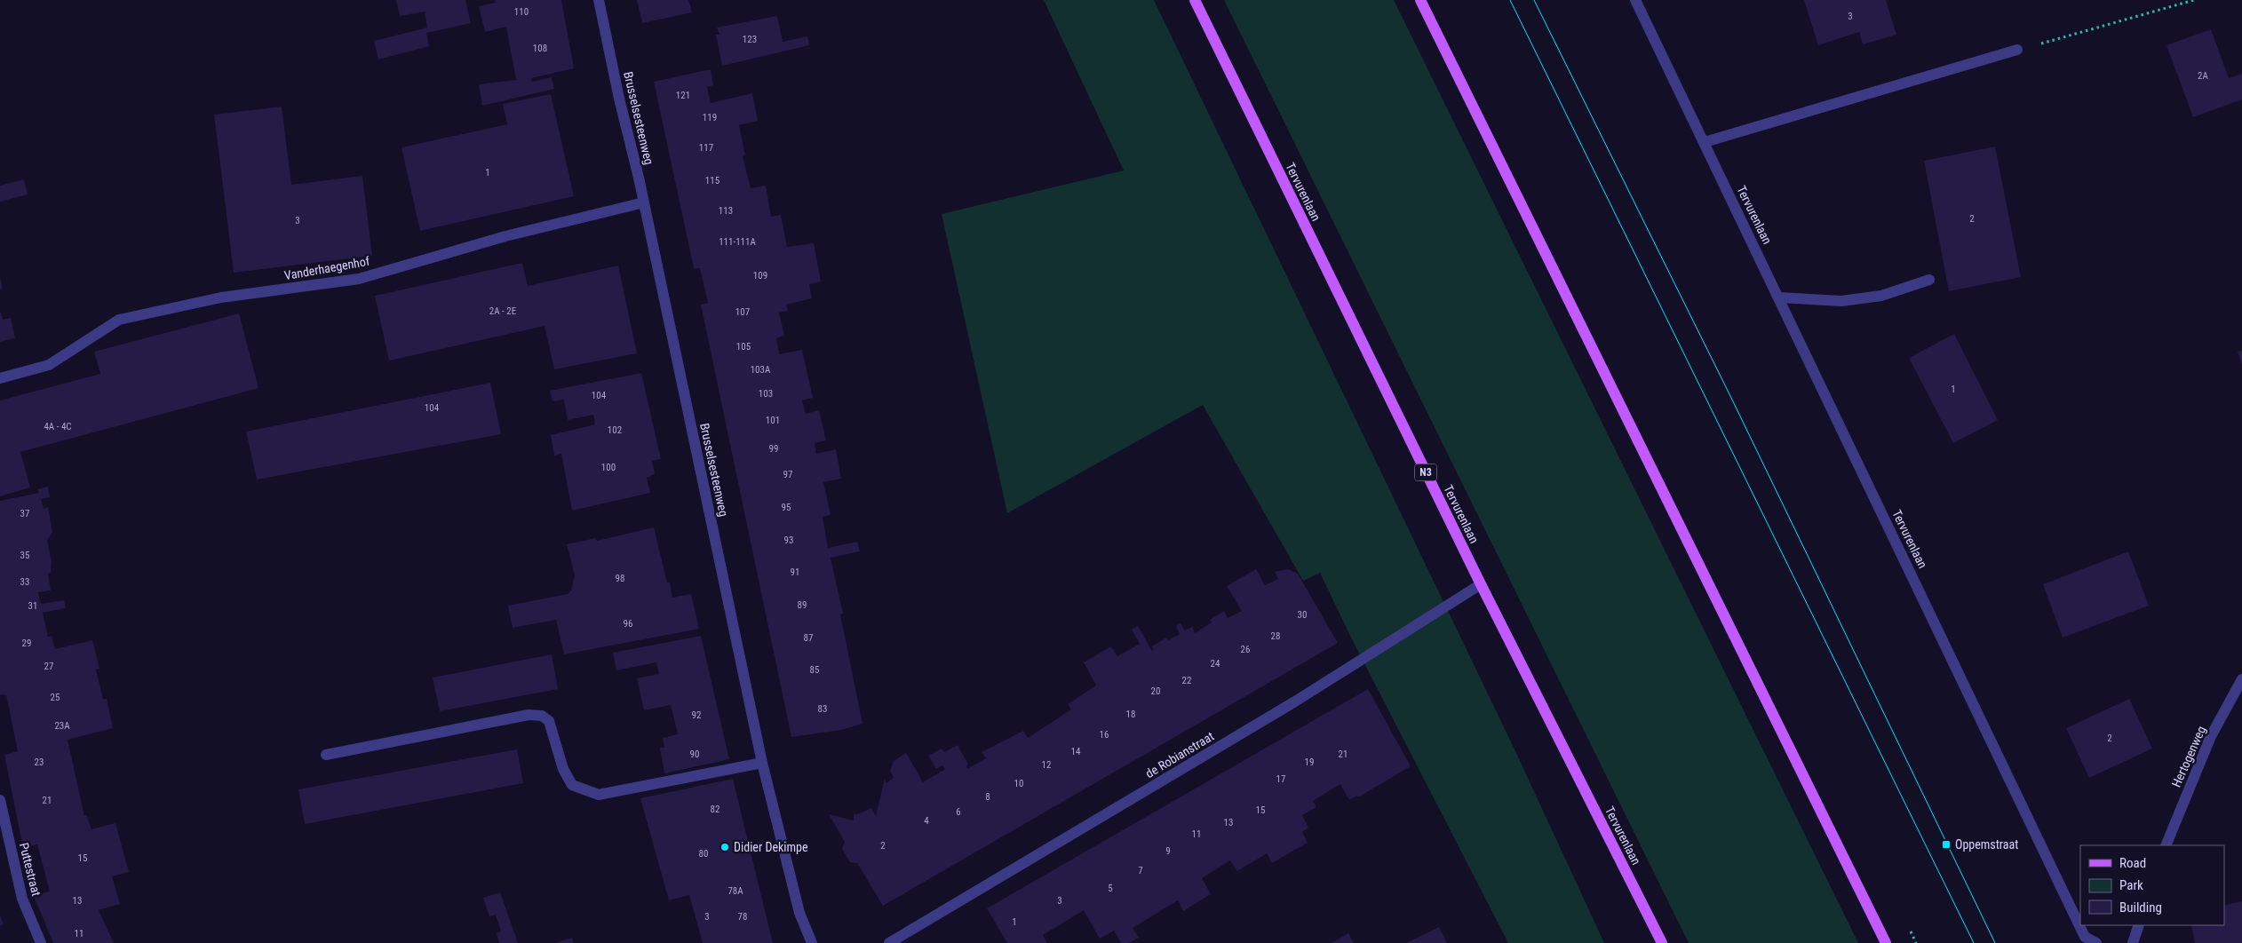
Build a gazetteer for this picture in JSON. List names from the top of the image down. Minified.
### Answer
{"streets":{"main road":["Tervurenlaan","N3"],"street":["Brusselsesteenweg","Vanderhaegenhof","de Robianstraat","Hertogenweg","Puttestraat"]},"crossings":[["Brusselsesteenweg","Vanderhaegenhof"],["Tervurenlaan","de Robianstraat"]],"places":{"transit":["Oppemstraat"],"other":["Didier Dekimpe"]},"house_numbers":["110","3","123","108","2A","121","119","117","1","115","113","2","3","111-111A","109","2A - 2E","107","105","103A","1","103","104","104","101","4A - 4C","102","99","100","97","95","37","93","35","91","98","33","89","31","30","96","28","87","29","26","24","27","85","22","20","25","83","18","92","23A","16","2","14","90","21","23","19","12","17","10","8","21","82","15","6","4","13","11","2","9","80","15","7","5","78A","13","3","3","78","1","11"],"legend":["Road","Park","Building"]}
